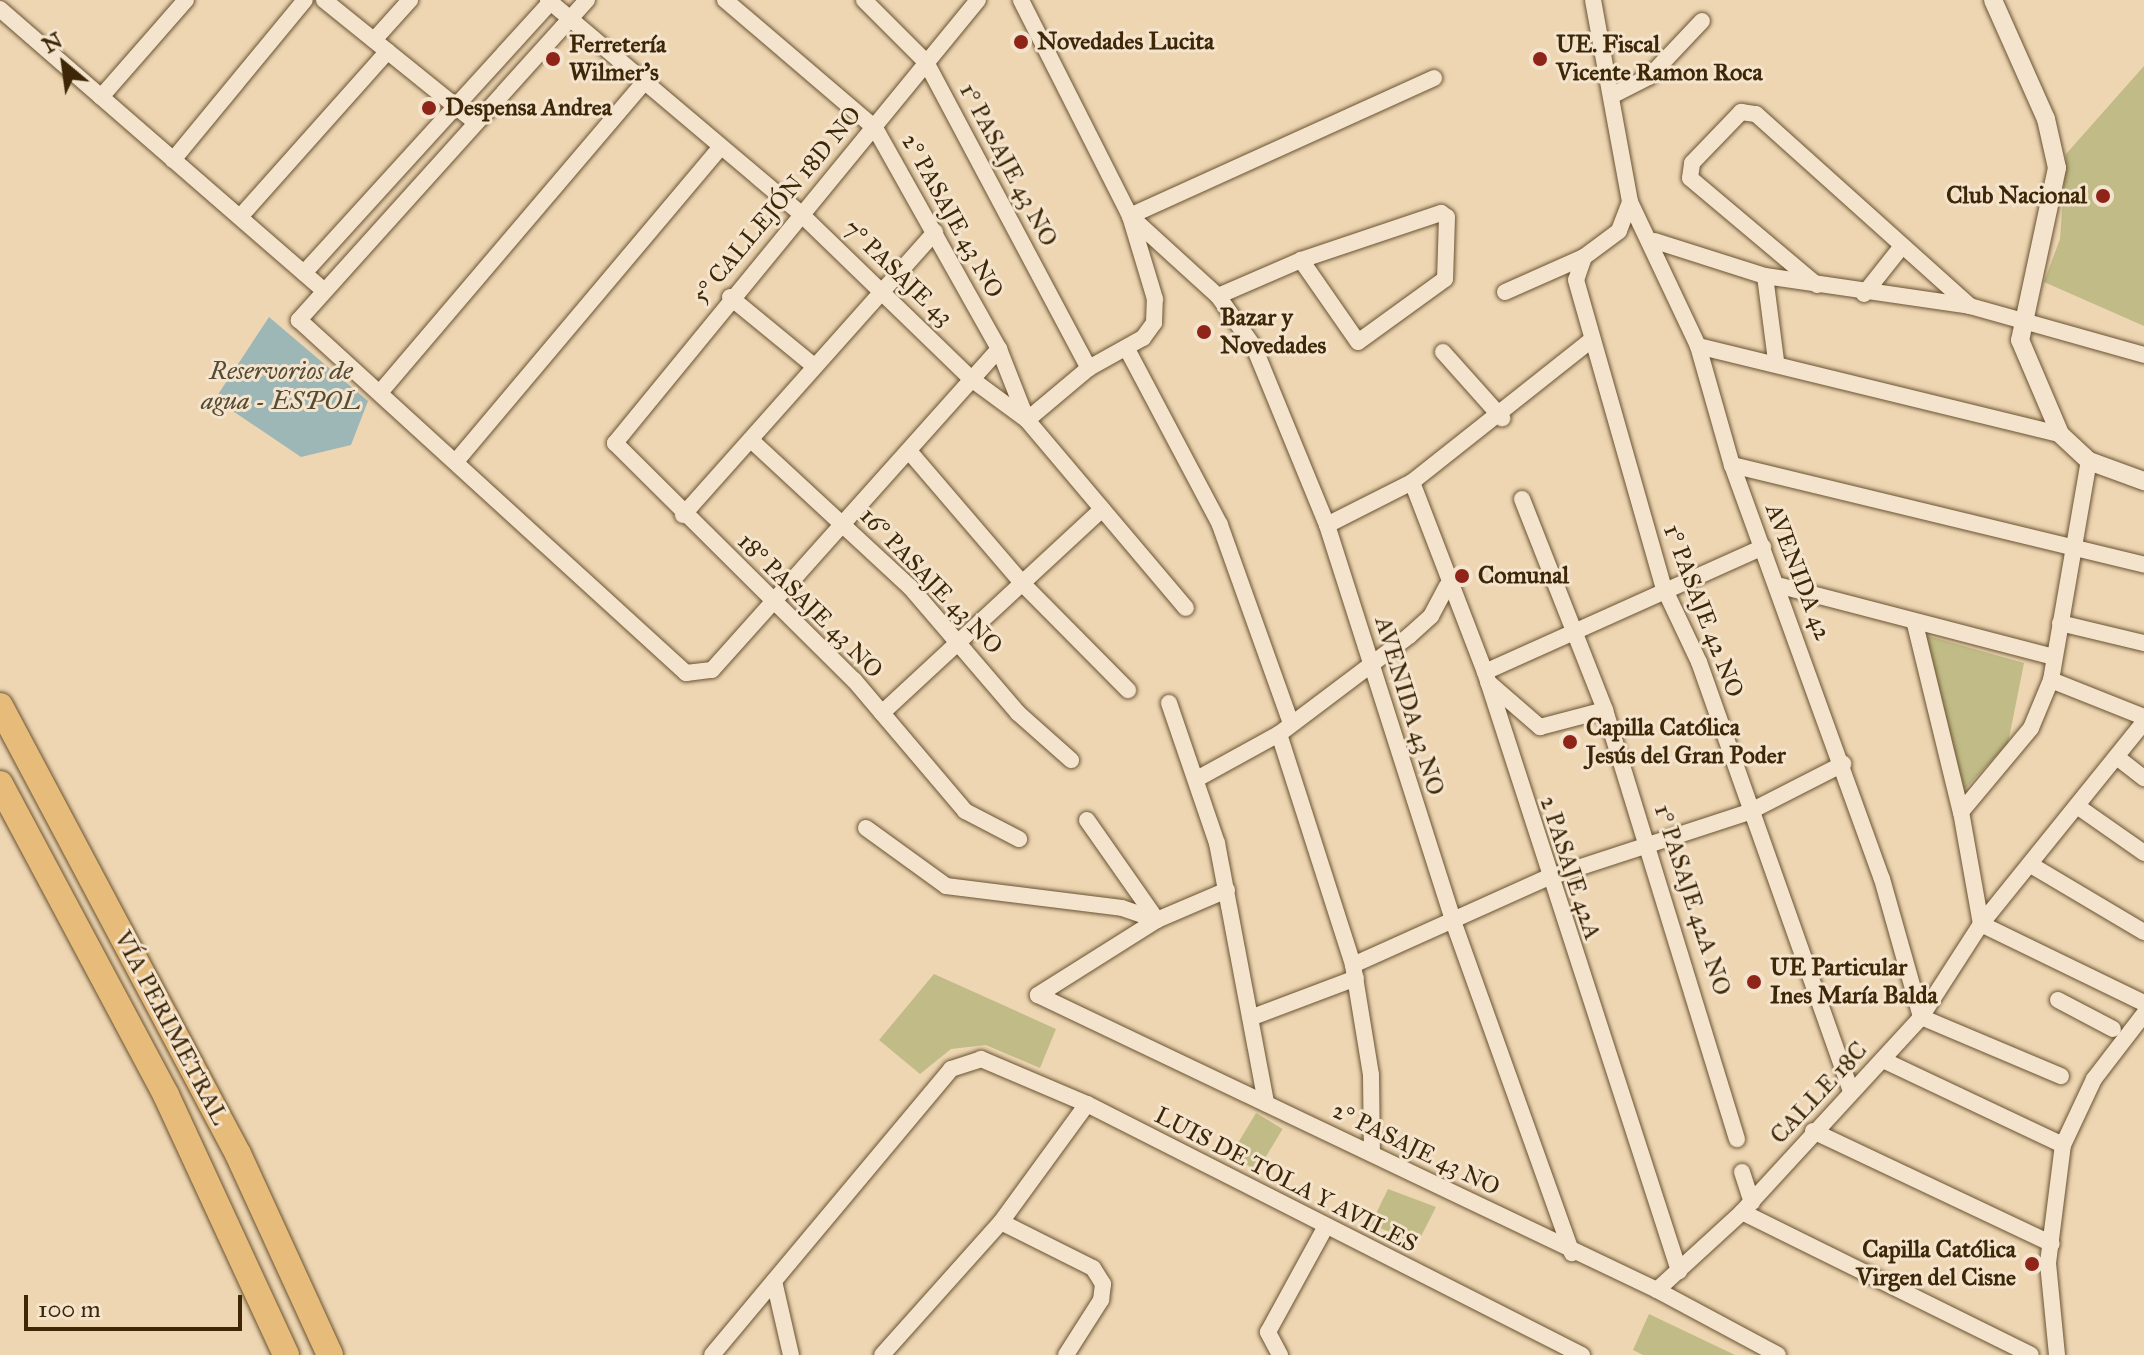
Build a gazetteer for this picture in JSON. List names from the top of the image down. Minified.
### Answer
{"streets":{"highway":["VÍA PERIMETRAL"],"street":["1° PASAJE 43 NO","5° CALLEJÓN 18D NO","2° PASAJE 43 NO","7° PASAJE 43","AVENIDA 42","16° PASAJE 43 NO","18° PASAJE 43 NO","1° PASAJE 42 NO","AVENIDA 43 NO","2 PASAJE 42A","1° PASAJE 42A NO","CALLE 18C","LUIS DE TOLA Y AVILES"]},"crossings":[["1° PASAJE 43 NO","5° CALLEJÓN 18D NO"],["1° PASAJE 43 NO","AVENIDA 43 NO"],["5° CALLEJÓN 18D NO","2° PASAJE 43 NO"],["5° CALLEJÓN 18D NO","7° PASAJE 43"],["5° CALLEJÓN 18D NO","18° PASAJE 43 NO"],["2° PASAJE 43 NO","7° PASAJE 43"],["2° PASAJE 43 NO","AVENIDA 43 NO"],["2° PASAJE 43 NO","CALLE 18C"],["7° PASAJE 43","AVENIDA 43 NO"],["AVENIDA 42","CALLE 18C"],["1° PASAJE 42 NO","CALLE 18C"],["2 PASAJE 42A","CALLE 18C"]],"water":["Reservorios de agua - ESPOL"],"places":["Novedades Lucita","Ferretería Wilmer's","UE. Fiscal Vicente Ramon Roca","Despensa Andrea","Club Nacional","Bazar y Novedades","Comunal","Capilla Católica Jesús del Gran Poder","UE Particular Ines María Balda","Capilla Católica Virgen del Cisne"],"scale_bar":"100 m","north":"top left"}
